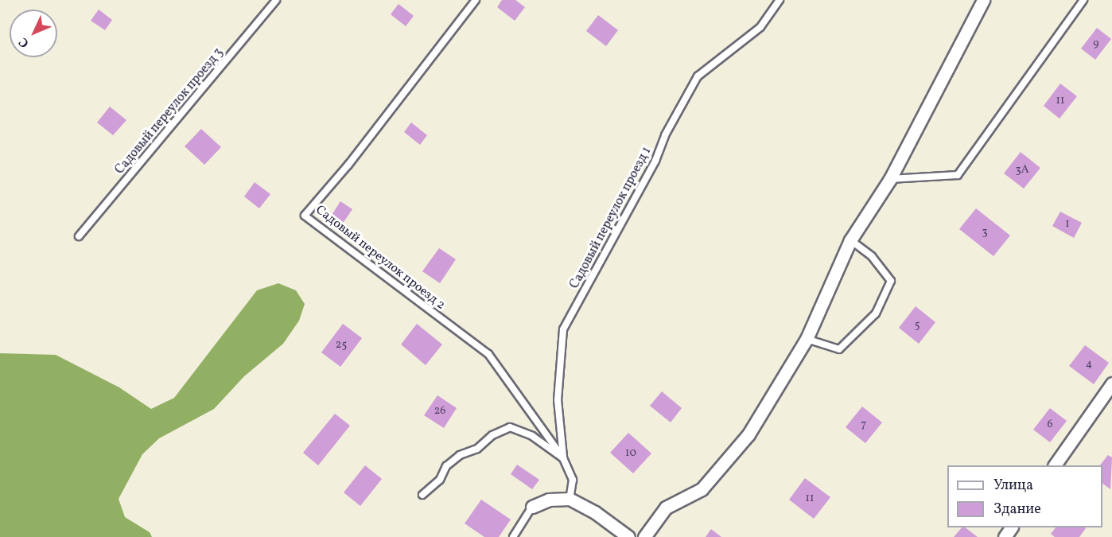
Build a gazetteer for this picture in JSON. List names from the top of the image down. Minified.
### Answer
{"streets":{"lane":["Садовый переулок проезд 3","Садовый переулок проезд 1","Садовый переулок проезд 2"]},"crossings":[["Садовый переулок проезд 1","Садовый переулок проезд 2"]],"house_numbers":["9","11","3А","1","3","5","25","4","26","7","6","10","11"],"legend":["Улица","Здание"],"north":"bottom left"}
